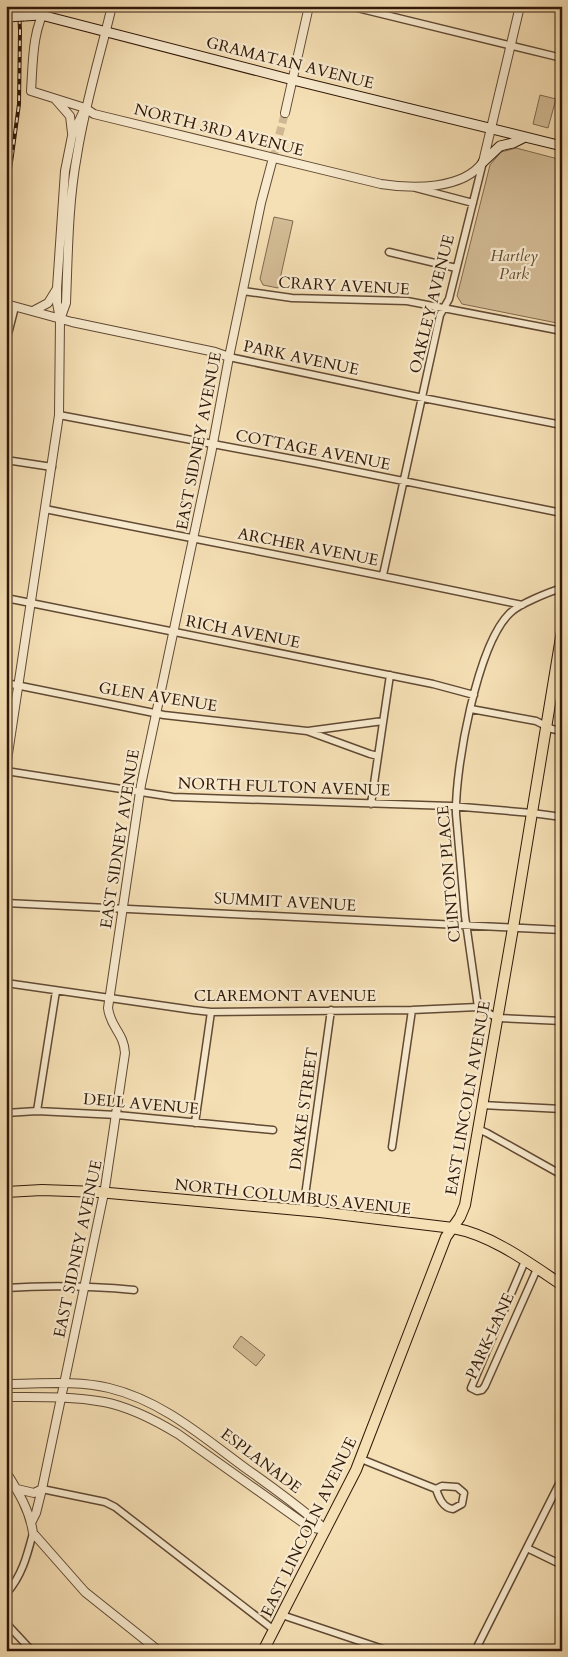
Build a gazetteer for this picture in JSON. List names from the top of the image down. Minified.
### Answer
{"streets":{"main road":["GRAMATAN AVENUE","EAST LINCOLN AVENUE","NORTH COLUMBUS AVENUE"],"street":["NORTH 3RD AVENUE","CRARY AVENUE","OAKLEY AVENUE","PARK AVENUE","EAST SIDNEY AVENUE","COTTAGE AVENUE","ARCHER AVENUE","RICH AVENUE","GLEN AVENUE","NORTH FULTON AVENUE","CLINTON PLACE","SUMMIT AVENUE","CLAREMONT AVENUE","DELL AVENUE","DRAKE STREET","PARK LANE","ESPLANADE"]},"crossings":[["GRAMATAN AVENUE","NORTH 3RD AVENUE"],["GRAMATAN AVENUE","OAKLEY AVENUE"],["NORTH 3RD AVENUE","OAKLEY AVENUE"],["NORTH 3RD AVENUE","EAST SIDNEY AVENUE"],["CRARY AVENUE","OAKLEY AVENUE"],["CRARY AVENUE","EAST SIDNEY AVENUE"],["OAKLEY AVENUE","PARK AVENUE"],["OAKLEY AVENUE","COTTAGE AVENUE"],["OAKLEY AVENUE","ARCHER AVENUE"],["PARK AVENUE","EAST SIDNEY AVENUE"],["EAST SIDNEY AVENUE","COTTAGE AVENUE"],["EAST SIDNEY AVENUE","ARCHER AVENUE"],["EAST SIDNEY AVENUE","RICH AVENUE"],["EAST SIDNEY AVENUE","GLEN AVENUE"],["EAST SIDNEY AVENUE","NORTH FULTON AVENUE"],["EAST SIDNEY AVENUE","SUMMIT AVENUE"],["EAST SIDNEY AVENUE","CLAREMONT AVENUE"],["EAST SIDNEY AVENUE","DELL AVENUE"],["EAST SIDNEY AVENUE","NORTH COLUMBUS AVENUE"],["EAST SIDNEY AVENUE","ESPLANADE"],["ARCHER AVENUE","CLINTON PLACE"],["RICH AVENUE","CLINTON PLACE"],["NORTH FULTON AVENUE","CLINTON PLACE"],["NORTH FULTON AVENUE","EAST LINCOLN AVENUE"],["CLINTON PLACE","SUMMIT AVENUE"],["CLINTON PLACE","CLAREMONT AVENUE"],["SUMMIT AVENUE","EAST LINCOLN AVENUE"],["CLAREMONT AVENUE","DRAKE STREET"],["EAST LINCOLN AVENUE","NORTH COLUMBUS AVENUE"],["EAST LINCOLN AVENUE","ESPLANADE"],["DRAKE STREET","NORTH COLUMBUS AVENUE"],["NORTH COLUMBUS AVENUE","PARK LANE"]],"parks":["Hartley Park"]}
